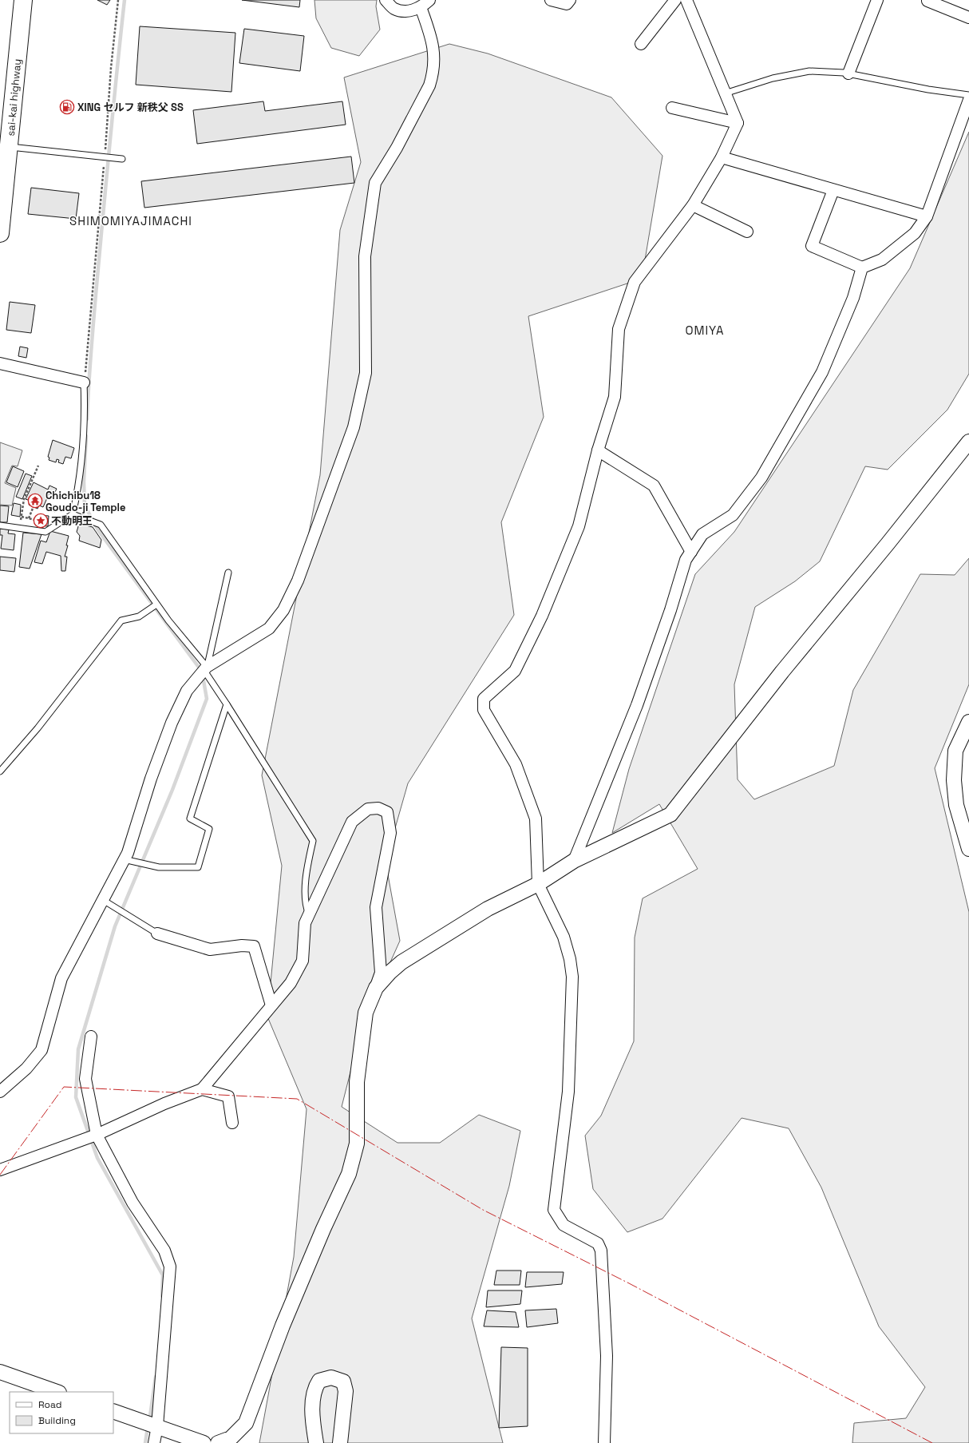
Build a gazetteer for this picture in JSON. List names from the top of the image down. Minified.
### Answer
{"streets":{"highway":["sai-kai highway"]},"districts":["SHIMOMIYAJIMACHI","OMIYA"],"places":{"fuel station":["XING セルフ 新秩父 SS"],"temple":["Chichibu18 Goudo-ji Temple"],"place":["不動明王"]},"legend":["Road","Building"]}
